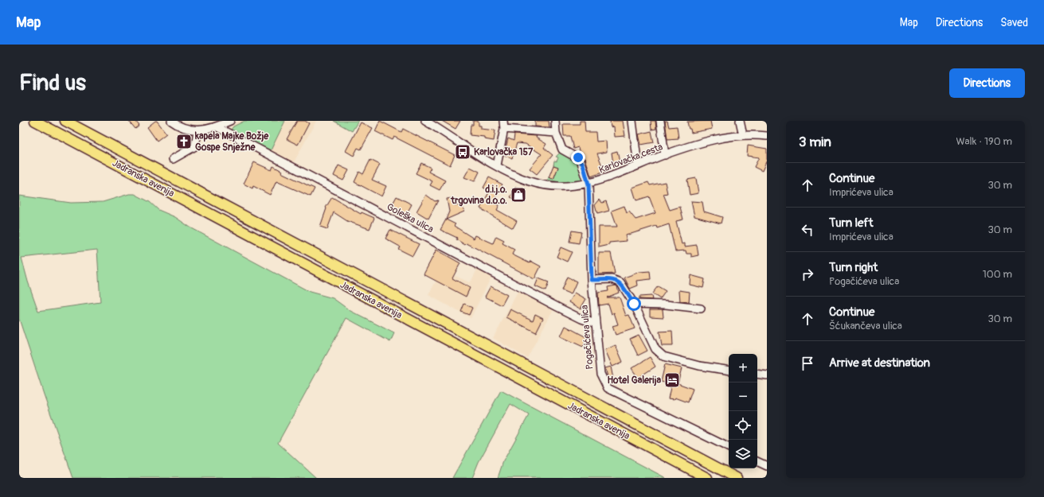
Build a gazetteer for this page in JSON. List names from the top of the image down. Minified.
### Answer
{"streets":{"main road":["Jadranska avenija"],"street":["Karlovačka cesta","Goleška ulica","Pogačićeva ulica"]},"crossings":[["Karlovačka cesta","Pogačićeva ulica"],["Goleška ulica","Pogačićeva ulica"]],"places":{"church":["kapela Majke Božje Gospe Snježne"],"bus stop":["Karlovačka 157"],"shop":["d.i.j.o. trgovina d.o.o."],"hotel":["Hotel Galerija"]},"page":{"header":"Map","nav":["Map","Directions","Saved"],"buttons":"Directions","title":"Find us","heading":["3 min","Walk · 190 m"],"list":[["Continue","Imprićeva ulica","30 m"],["Turn left","Imprićeva ulica","30 m"],["Turn right","Pogačićeva ulica","100 m"],["Continue","Šćukančeva ulica","30 m"],"Arrive at destination"],"map_buttons":["+","−"]}}
